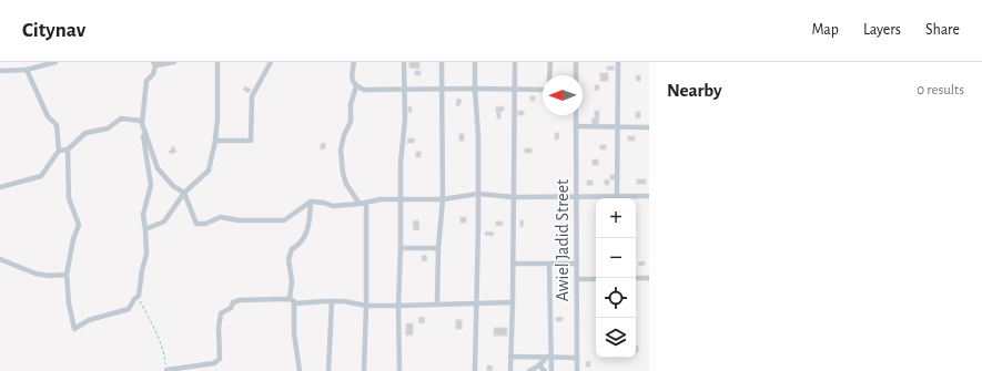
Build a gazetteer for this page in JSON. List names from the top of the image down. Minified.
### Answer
{"streets":{"street":["Awiel Jadid Street"]},"north":"left","page":{"header":"Citynav","nav":["Map","Layers","Share"],"heading":["Nearby","0 results"],"map_buttons":["+","−"]}}
